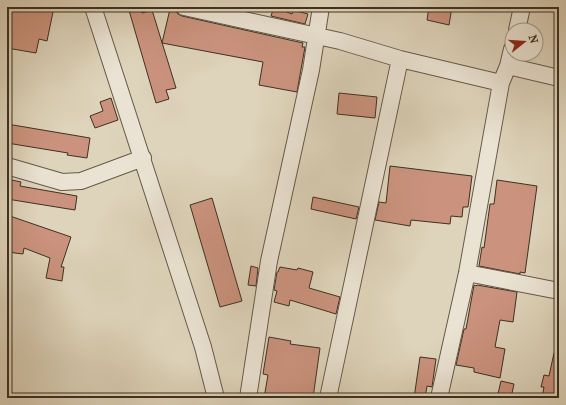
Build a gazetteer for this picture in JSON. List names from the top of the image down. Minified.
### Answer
{"north":"right"}
